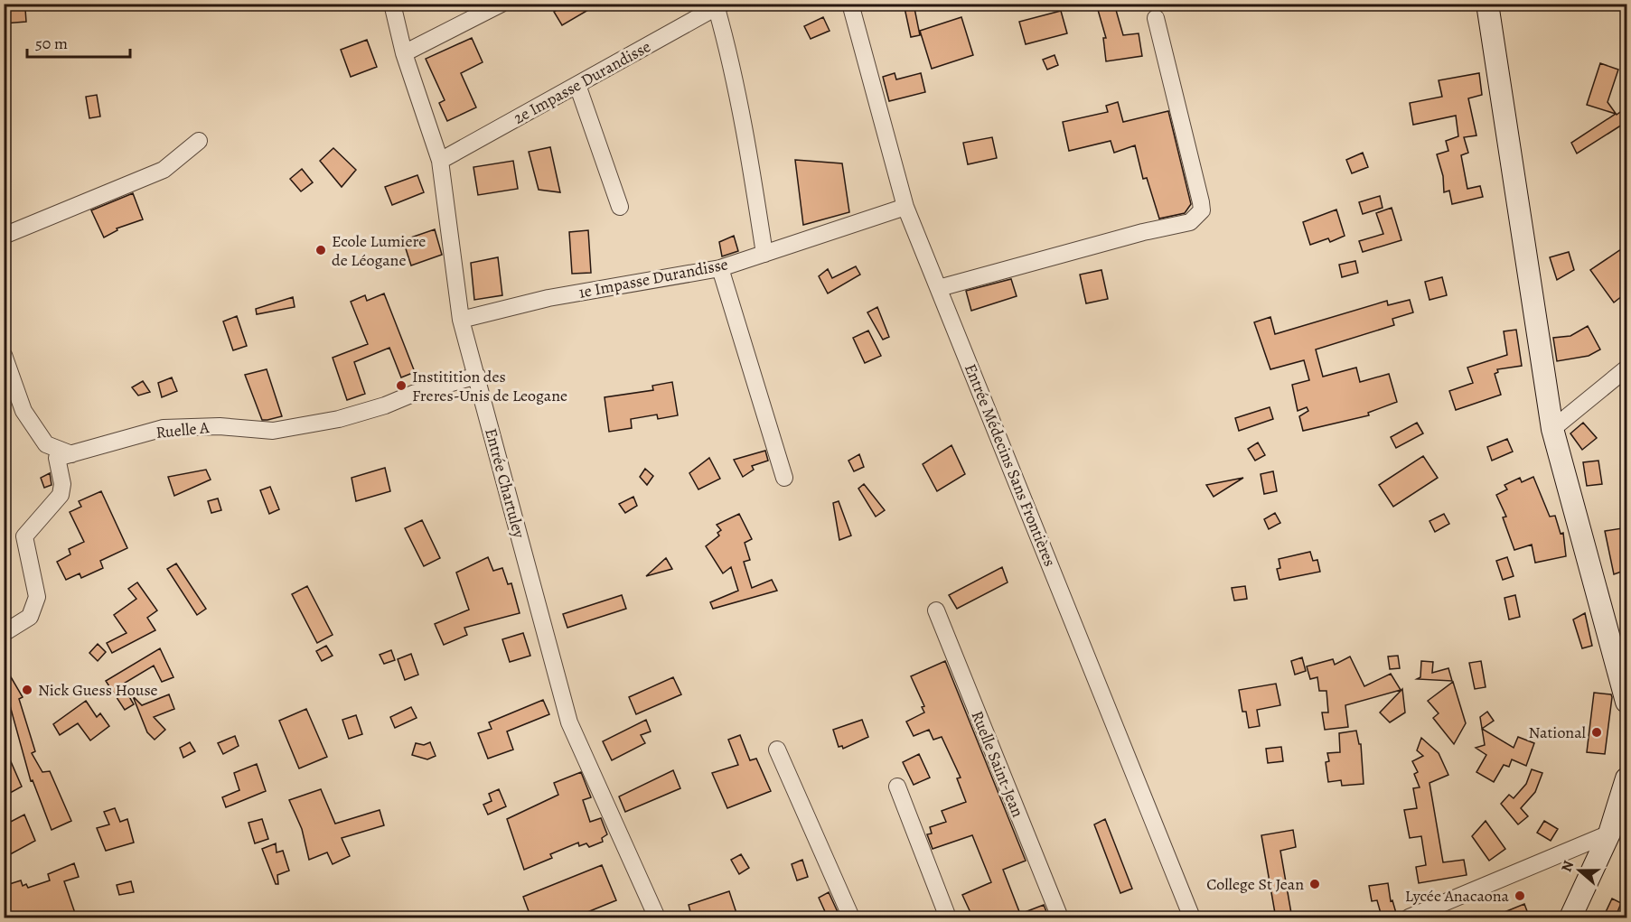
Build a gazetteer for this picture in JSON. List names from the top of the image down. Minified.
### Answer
{"streets":{"street":["2e Impasse Durandisse","1e Impasse Durandisse","Ruelle A","Entrée Médecins Sans Frontières","Entrée Chartuley","Ruelle Saint-Jean"]},"crossings":[["2e Impasse Durandisse","Entrée Chartuley"],["1e Impasse Durandisse","Entrée Médecins Sans Frontières"],["1e Impasse Durandisse","Entrée Chartuley"],["Ruelle A","Entrée Chartuley"]],"places":["Ecole Lumiere de Léogane","Institition des Freres-Unis de Leogane","Nick Guess House","National","College St Jean","Lycée Anacaona"],"scale_bar":"50 m","north":"left"}
